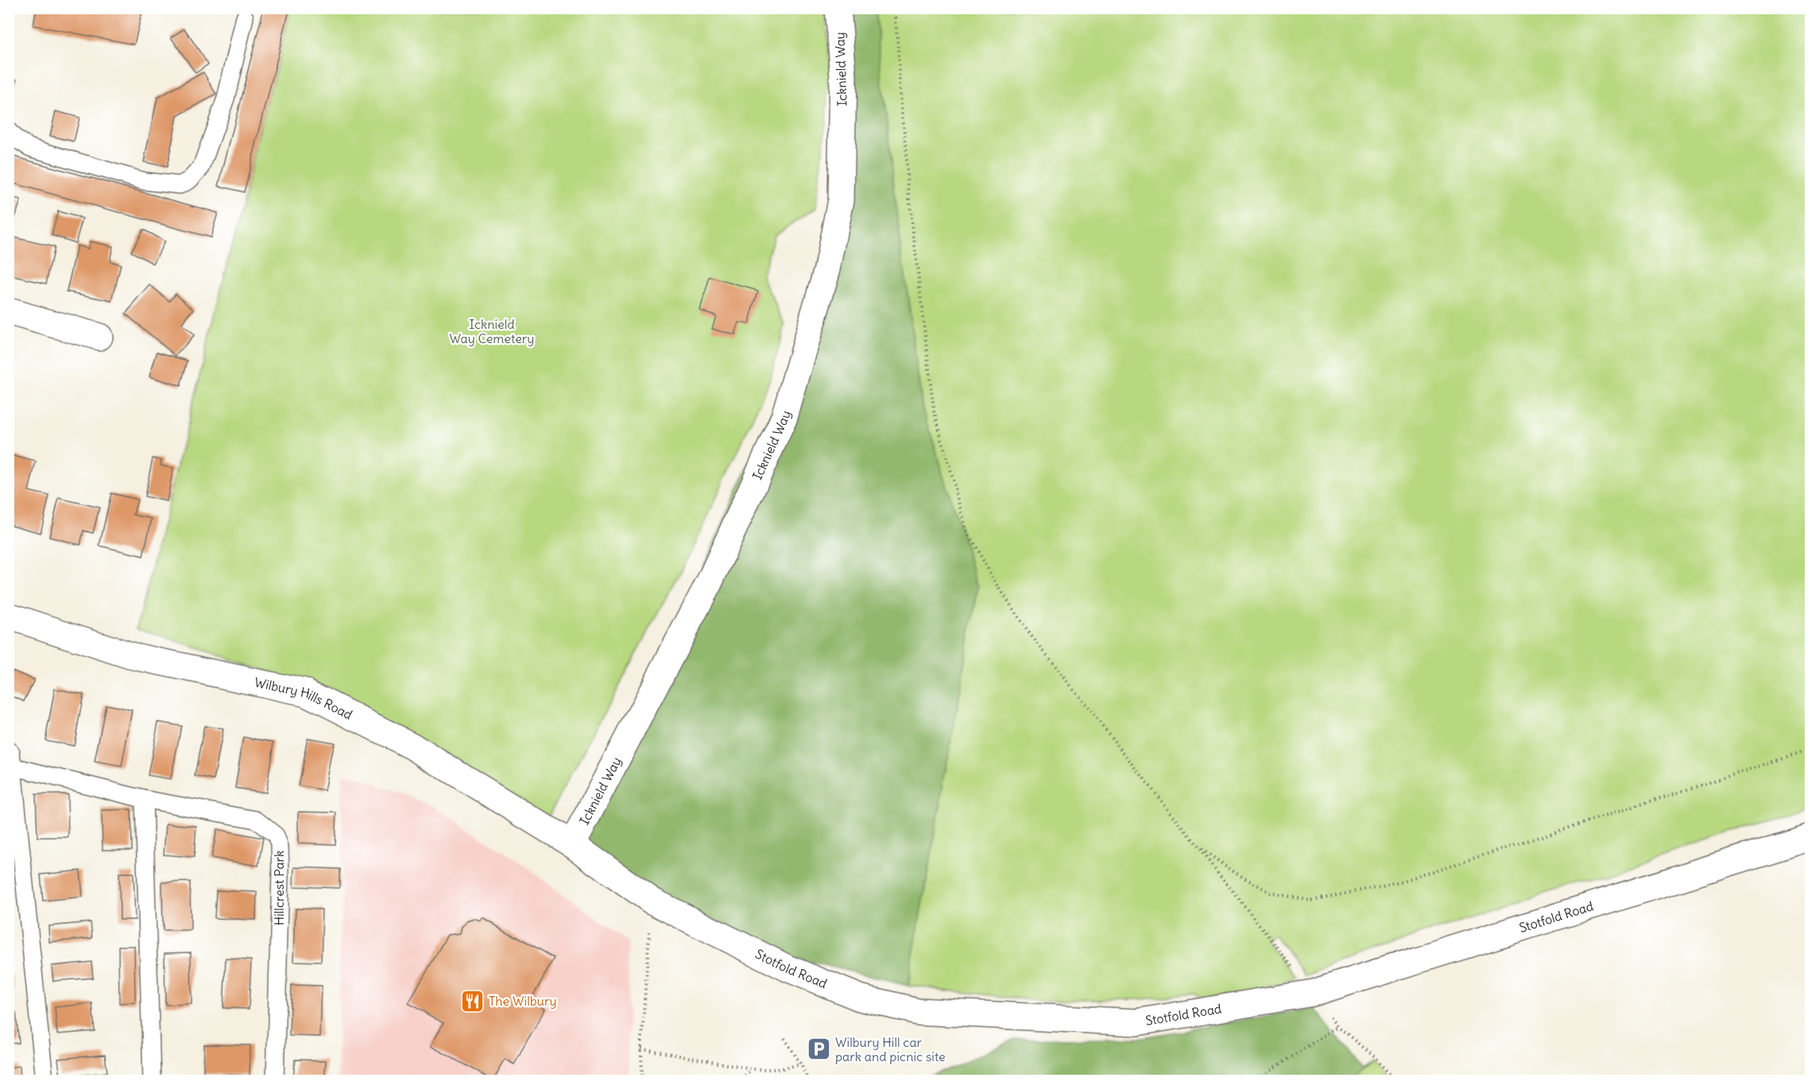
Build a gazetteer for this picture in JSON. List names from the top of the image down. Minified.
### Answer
{"streets":{"street":["Icknield Way","Wilbury Hills Road","Stotfold Road"],"lane":["Hillcrest Park"]},"crossings":[["Icknield Way","Wilbury Hills Road"],["Icknield Way","Stotfold Road"],["Wilbury Hills Road","Stotfold Road"]],"parks":["Icknield Way Cemetery"],"places":{"restaurant":["The Wilbury"],"parking":["Wilbury Hill car park and picnic site"]}}
